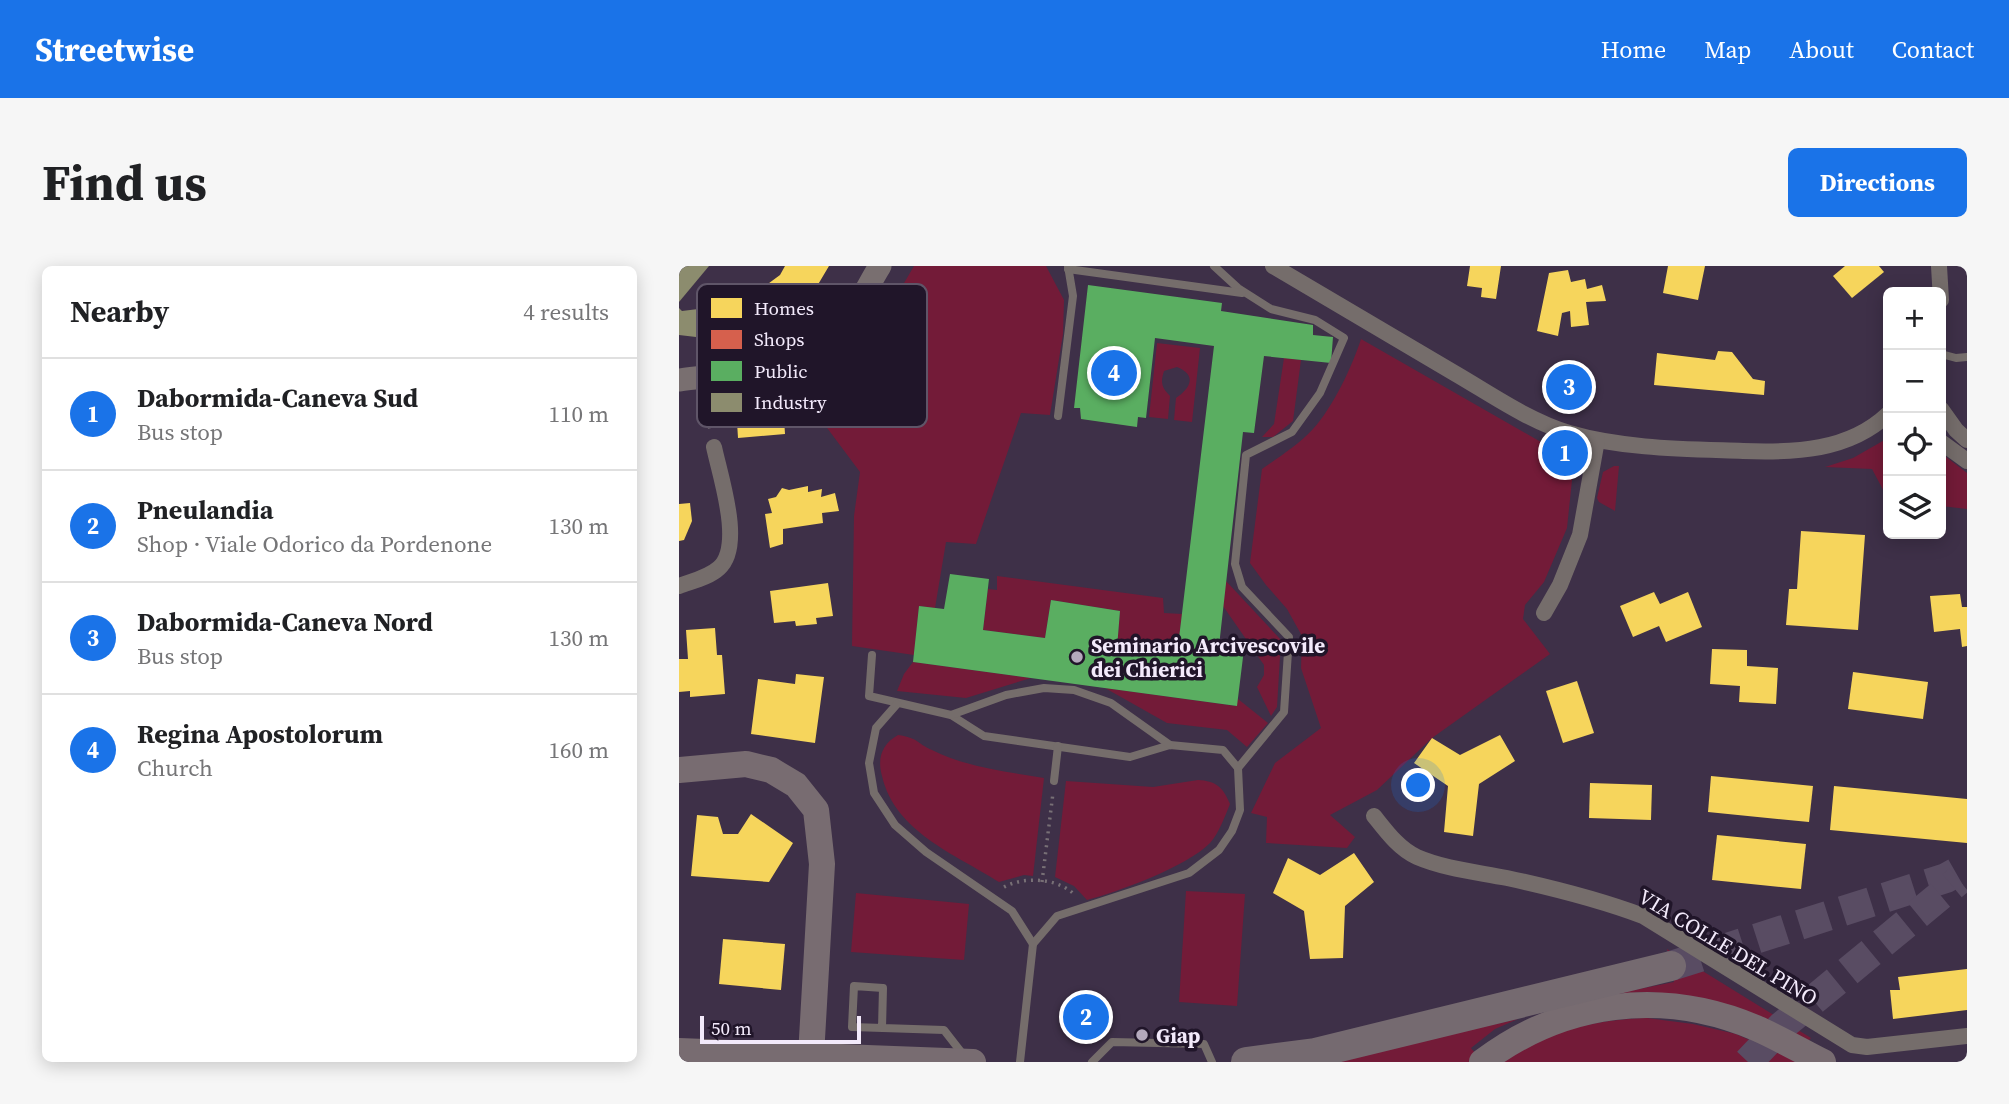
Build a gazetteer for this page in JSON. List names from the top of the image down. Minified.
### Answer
{"streets":{"street":["VIA COLLE DEL PINO"]},"places":["Seminario Arcivescovile dei Chierici","Giap"],"legend":["Homes","Shops","Public","Industry"],"scale_bar":"50 m","page":{"header":"Streetwise","nav":["Home","Map","About","Contact"],"buttons":"Directions","title":"Find us","heading":["Nearby","4 results"],"map_buttons":["+","−"],"pins":["4","3","1","2"],"list":[{"mark":"1","name":"Dabormida-Caneva Sud","note":"Bus stop","value":"110 m"},{"mark":"2","name":"Pneulandia","note":"Shop · Viale Odorico da Pordenone","value":"130 m"},{"mark":"3","name":"Dabormida-Caneva Nord","note":"Bus stop","value":"130 m"},{"mark":"4","name":"Regina Apostolorum","note":"Church","value":"160 m"}],"scale":"50 m"}}
